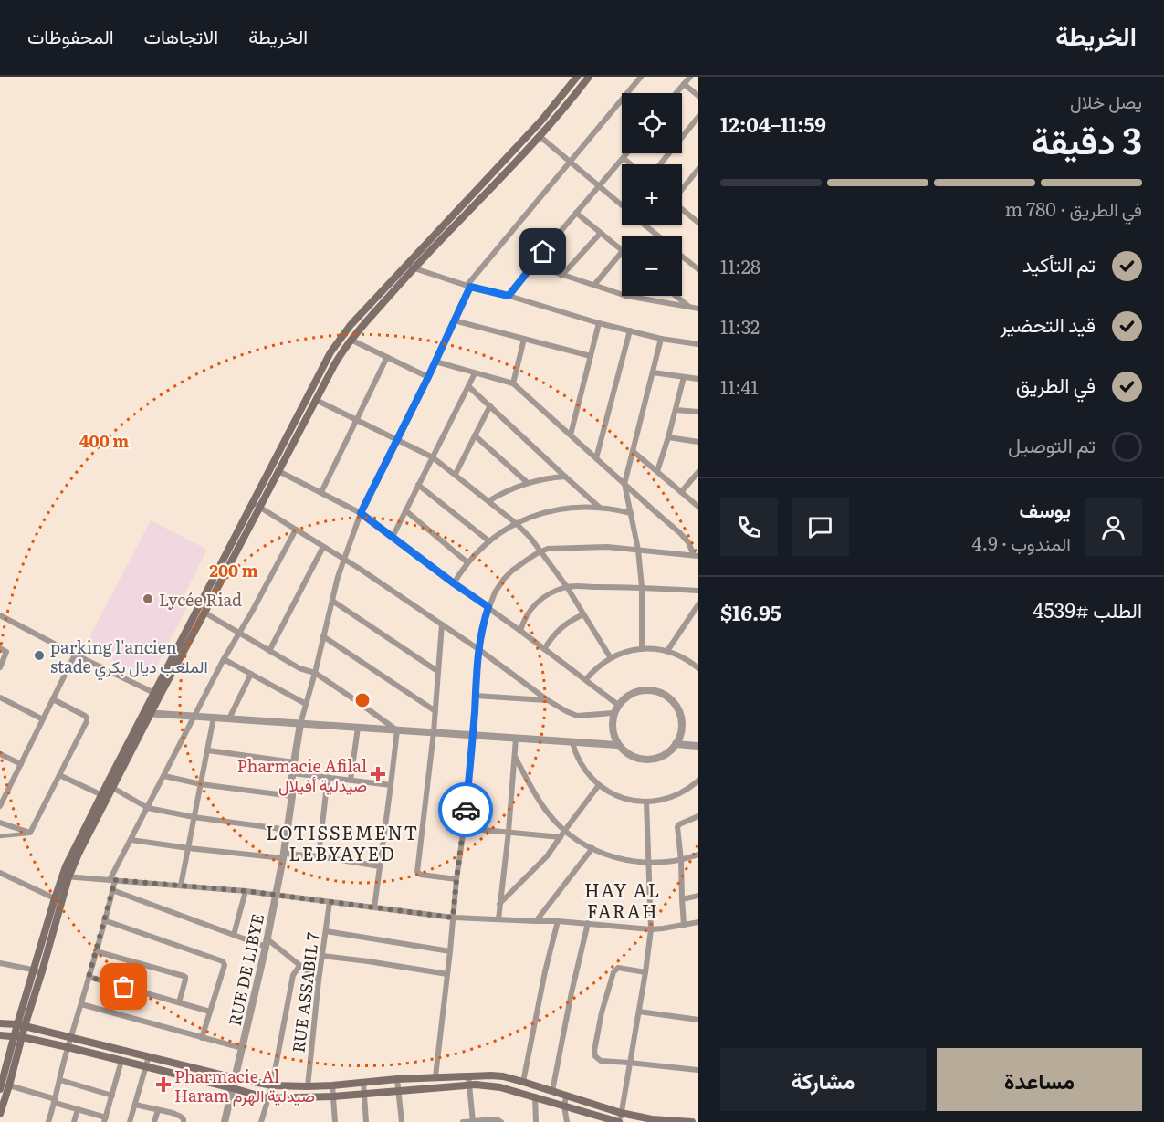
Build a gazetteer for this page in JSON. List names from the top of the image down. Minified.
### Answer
{"streets":{"street":["RUE DE LIBYE","RUE ASSABIL 7"]},"districts":["LOTISSEMENT LEBYAYED","HAY AL FARAH"],"places":{"other":["Lycée Riad","parking l'ancien stade الملعب ديال بكري"],"health":["Pharmacie Afilal صيدلية أفيلال","Pharmacie Al Haram صيدلية الهرم"]},"page":{"header":"الخريطة","nav":["الخريطة","الاتجاهات","المحفوظات"],"heading":["3 دقيقة","يصل خلال","11:59–12:04"],"panel":["يوسف","المندوب · 4.9","الطلب #4539","$16.95"],"map_buttons":["+","−"],"bar":"في الطريق · 780 m","list":[["تم التأكيد","11:28"],["قيد التحضير","11:32"],["في الطريق","11:41"],"تم التوصيل"],"buttons":["مساعدة","مشاركة"]},"rings":["400 m","200 m"]}
